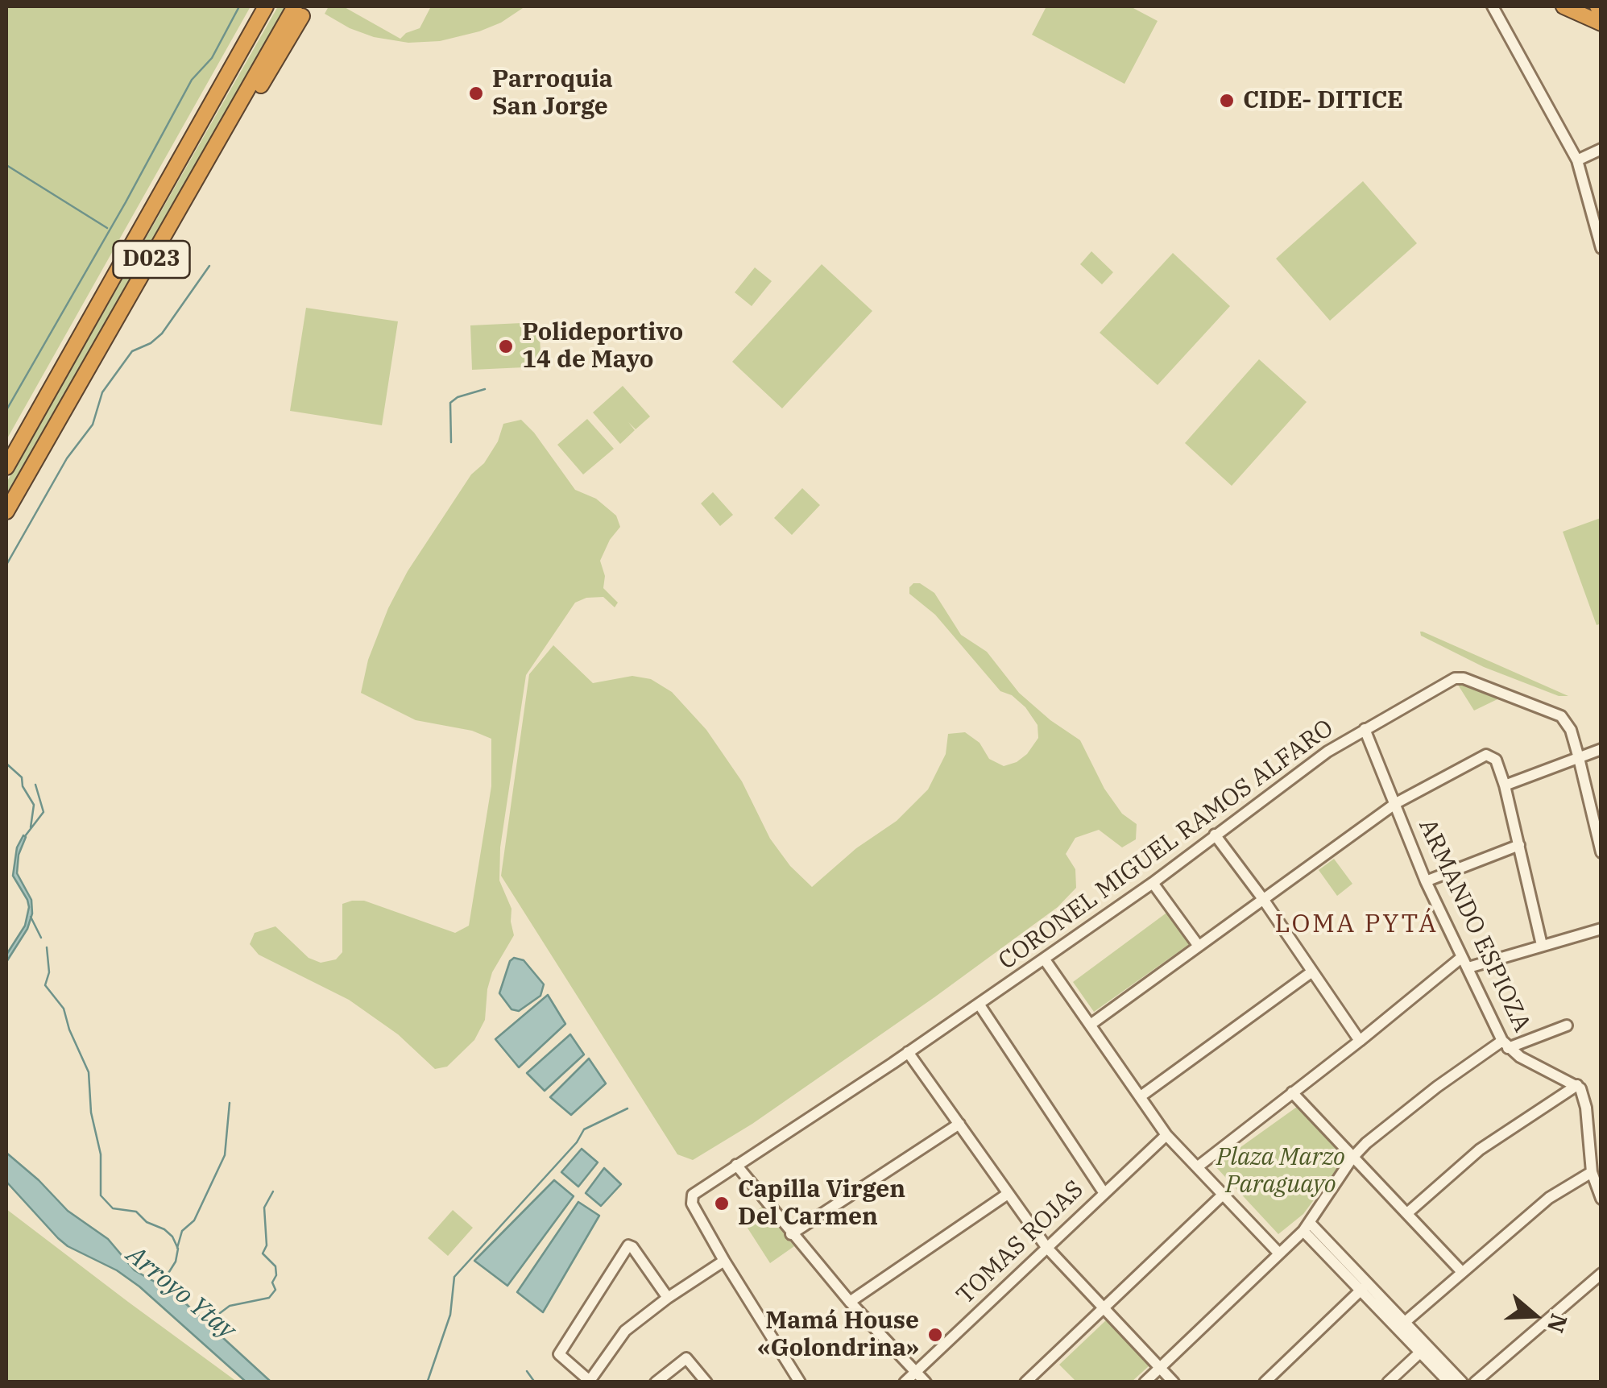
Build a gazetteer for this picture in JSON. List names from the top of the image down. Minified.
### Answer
{"streets":{"highway":["D023"],"street":["CORONEL MIGUEL RAMOS ALFARO","ARMANDO ESPIOZA","TOMAS ROJAS"]},"crossings":[["CORONEL MIGUEL RAMOS ALFARO","ARMANDO ESPIOZA"]],"districts":["LOMA PYTÁ"],"water":["Arroyo Ytay"],"parks":["Plaza Marzo Paraguayo"],"places":["Parroquia San Jorge","CIDE- DITICE","Polideportivo 14 de Mayo","Capilla Virgen Del Carmen","Mamá House «Golondrina»"],"north":"right"}
